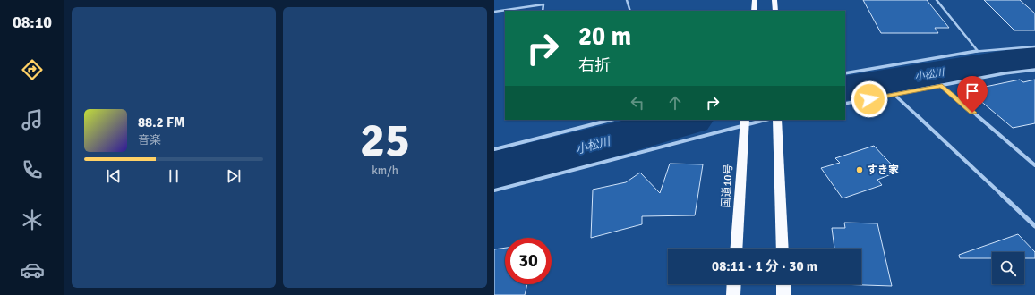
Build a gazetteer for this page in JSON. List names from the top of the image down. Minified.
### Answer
{"streets":{"highway":["国道10号"]},"water":["小松川"],"places":["すき家"],"page":{"tabs":"08:10","tile":["25","km/h"],"turn":["20 m","右折"],"song":["88.2 FM","音楽"],"limit":"30","trip":"08:11 · 1 分 · 30 m"}}
